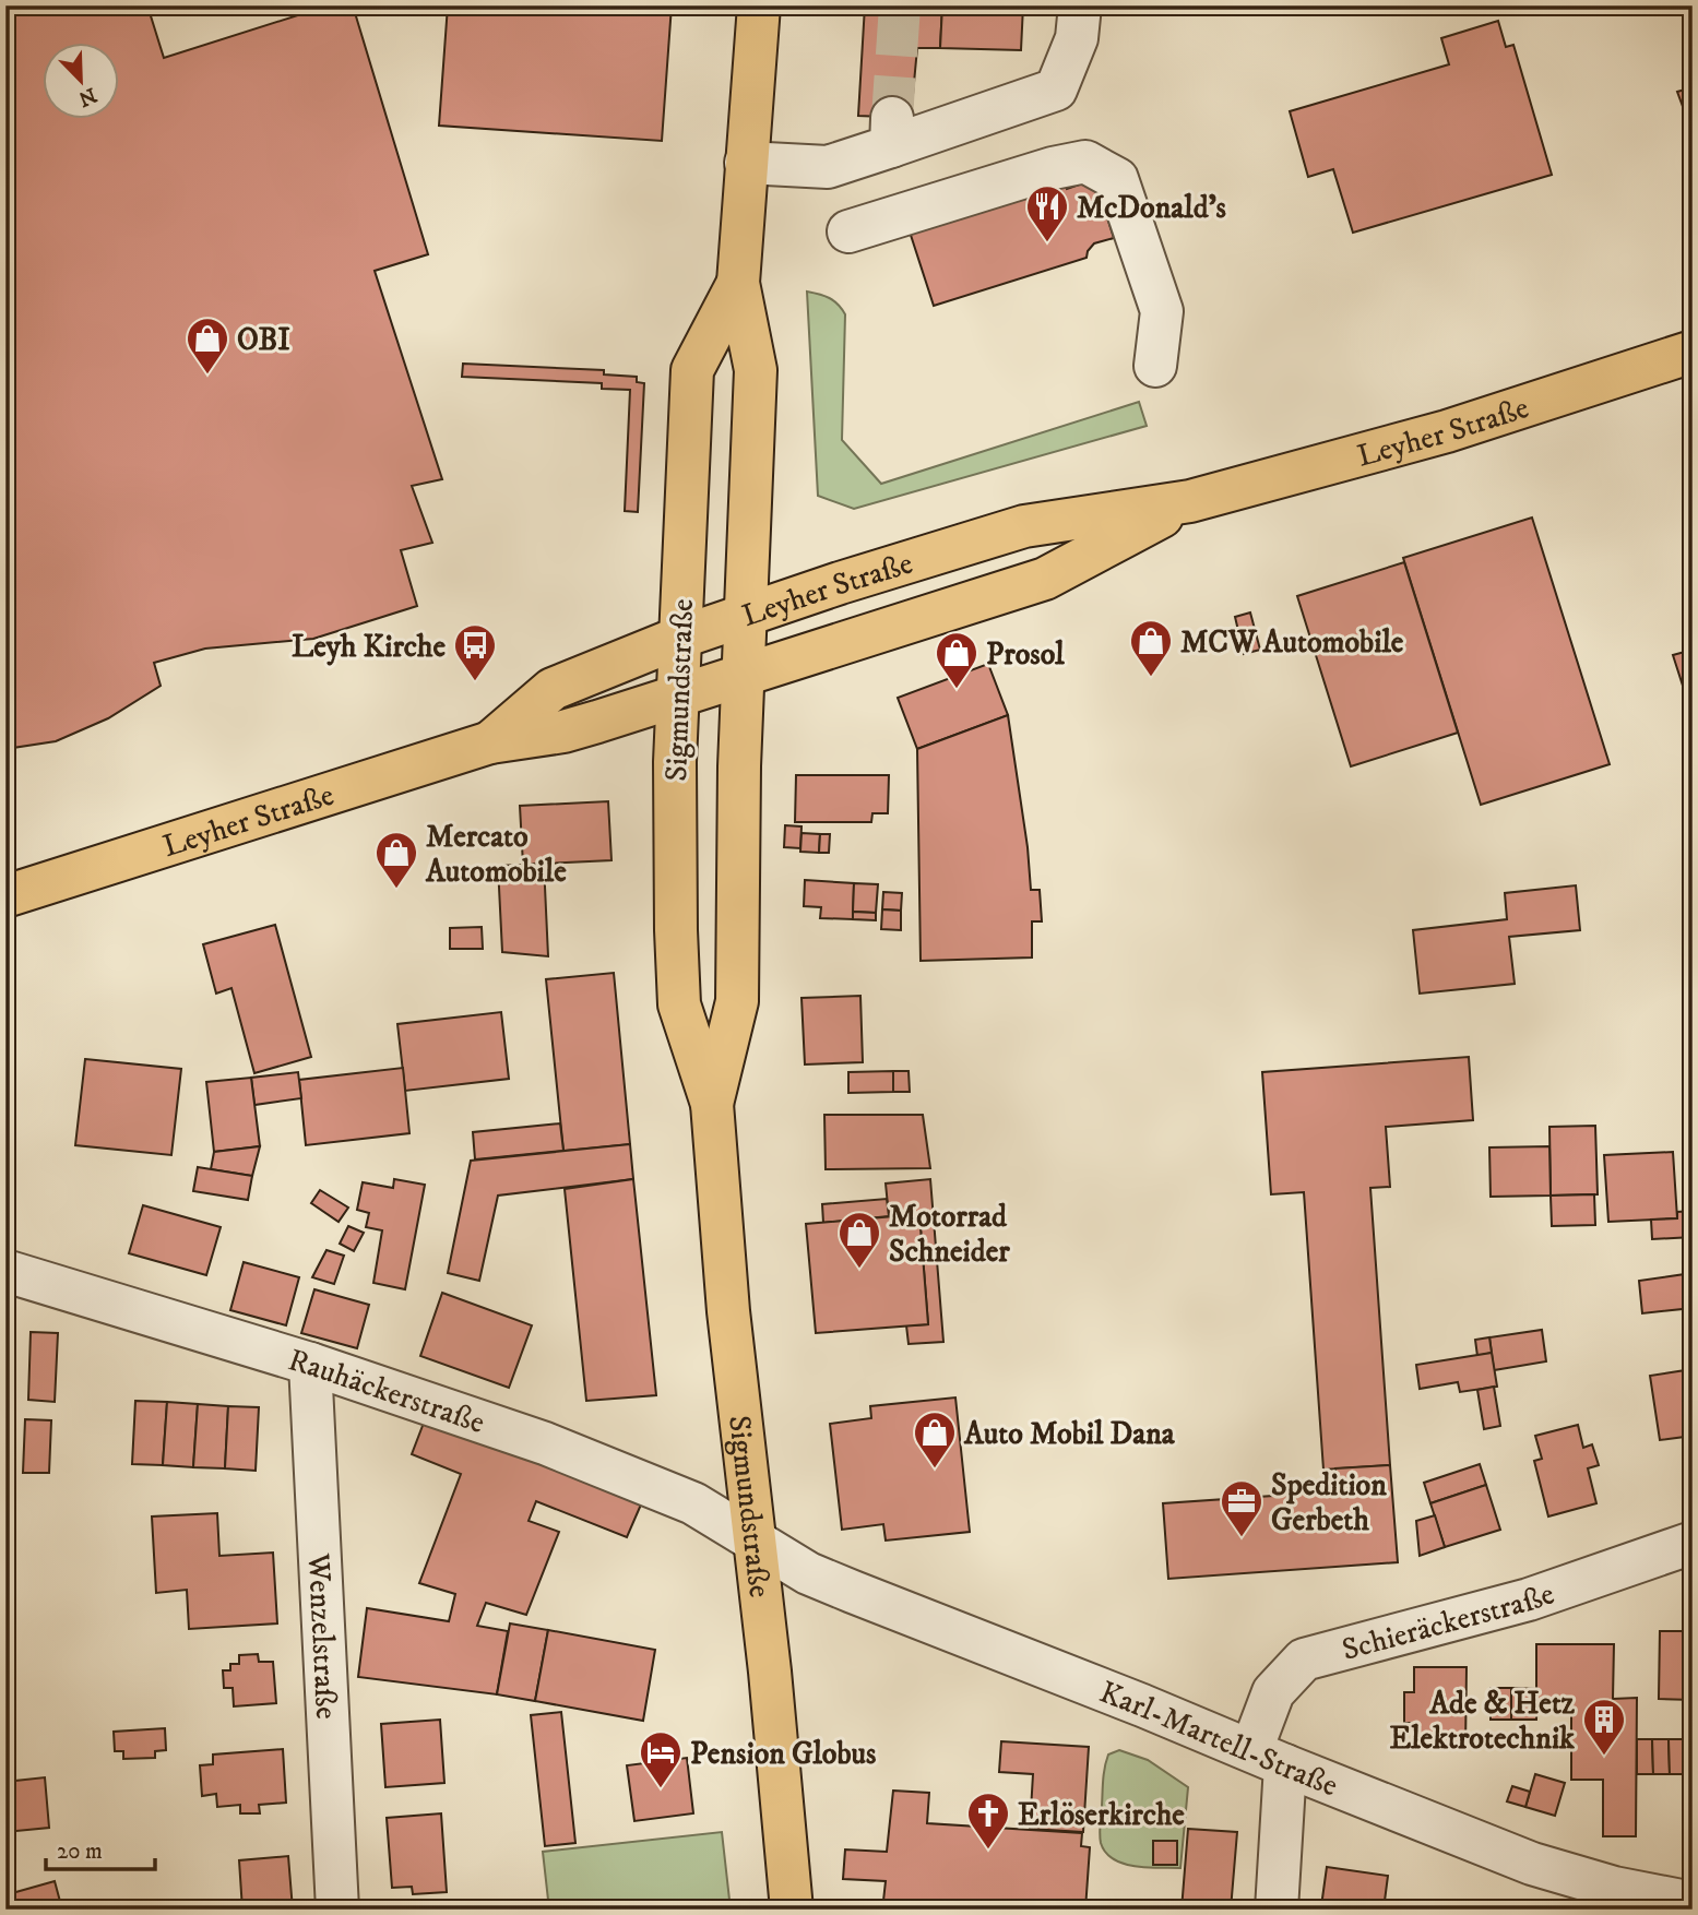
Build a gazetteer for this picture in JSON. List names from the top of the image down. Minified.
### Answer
{"streets":{"main road":["Leyher Straße","Sigmundstraße"],"street":["Rauhäckerstraße","Schieräckerstraße","Wenzelstraße","Karl-Martell-Straße"]},"crossings":[["Leyher Straße","Sigmundstraße"],["Sigmundstraße","Rauhäckerstraße"],["Sigmundstraße","Karl-Martell-Straße"],["Rauhäckerstraße","Wenzelstraße"],["Rauhäckerstraße","Karl-Martell-Straße"],["Schieräckerstraße","Karl-Martell-Straße"]],"places":{"restaurant":["McDonald's"],"shop":["OBI","MCW Automobile","Prosol","Mercato Automobile","Motorrad Schneider","Auto Mobil Dana"],"bus stop":["Leyh Kirche"],"office":["Spedition Gerbeth"],"building":["Ade & Hetz Elektrotechnik"],"hotel":["Pension Globus"],"church":["Erlöserkirche"]},"scale_bar":"20 m","north":"bottom right"}
